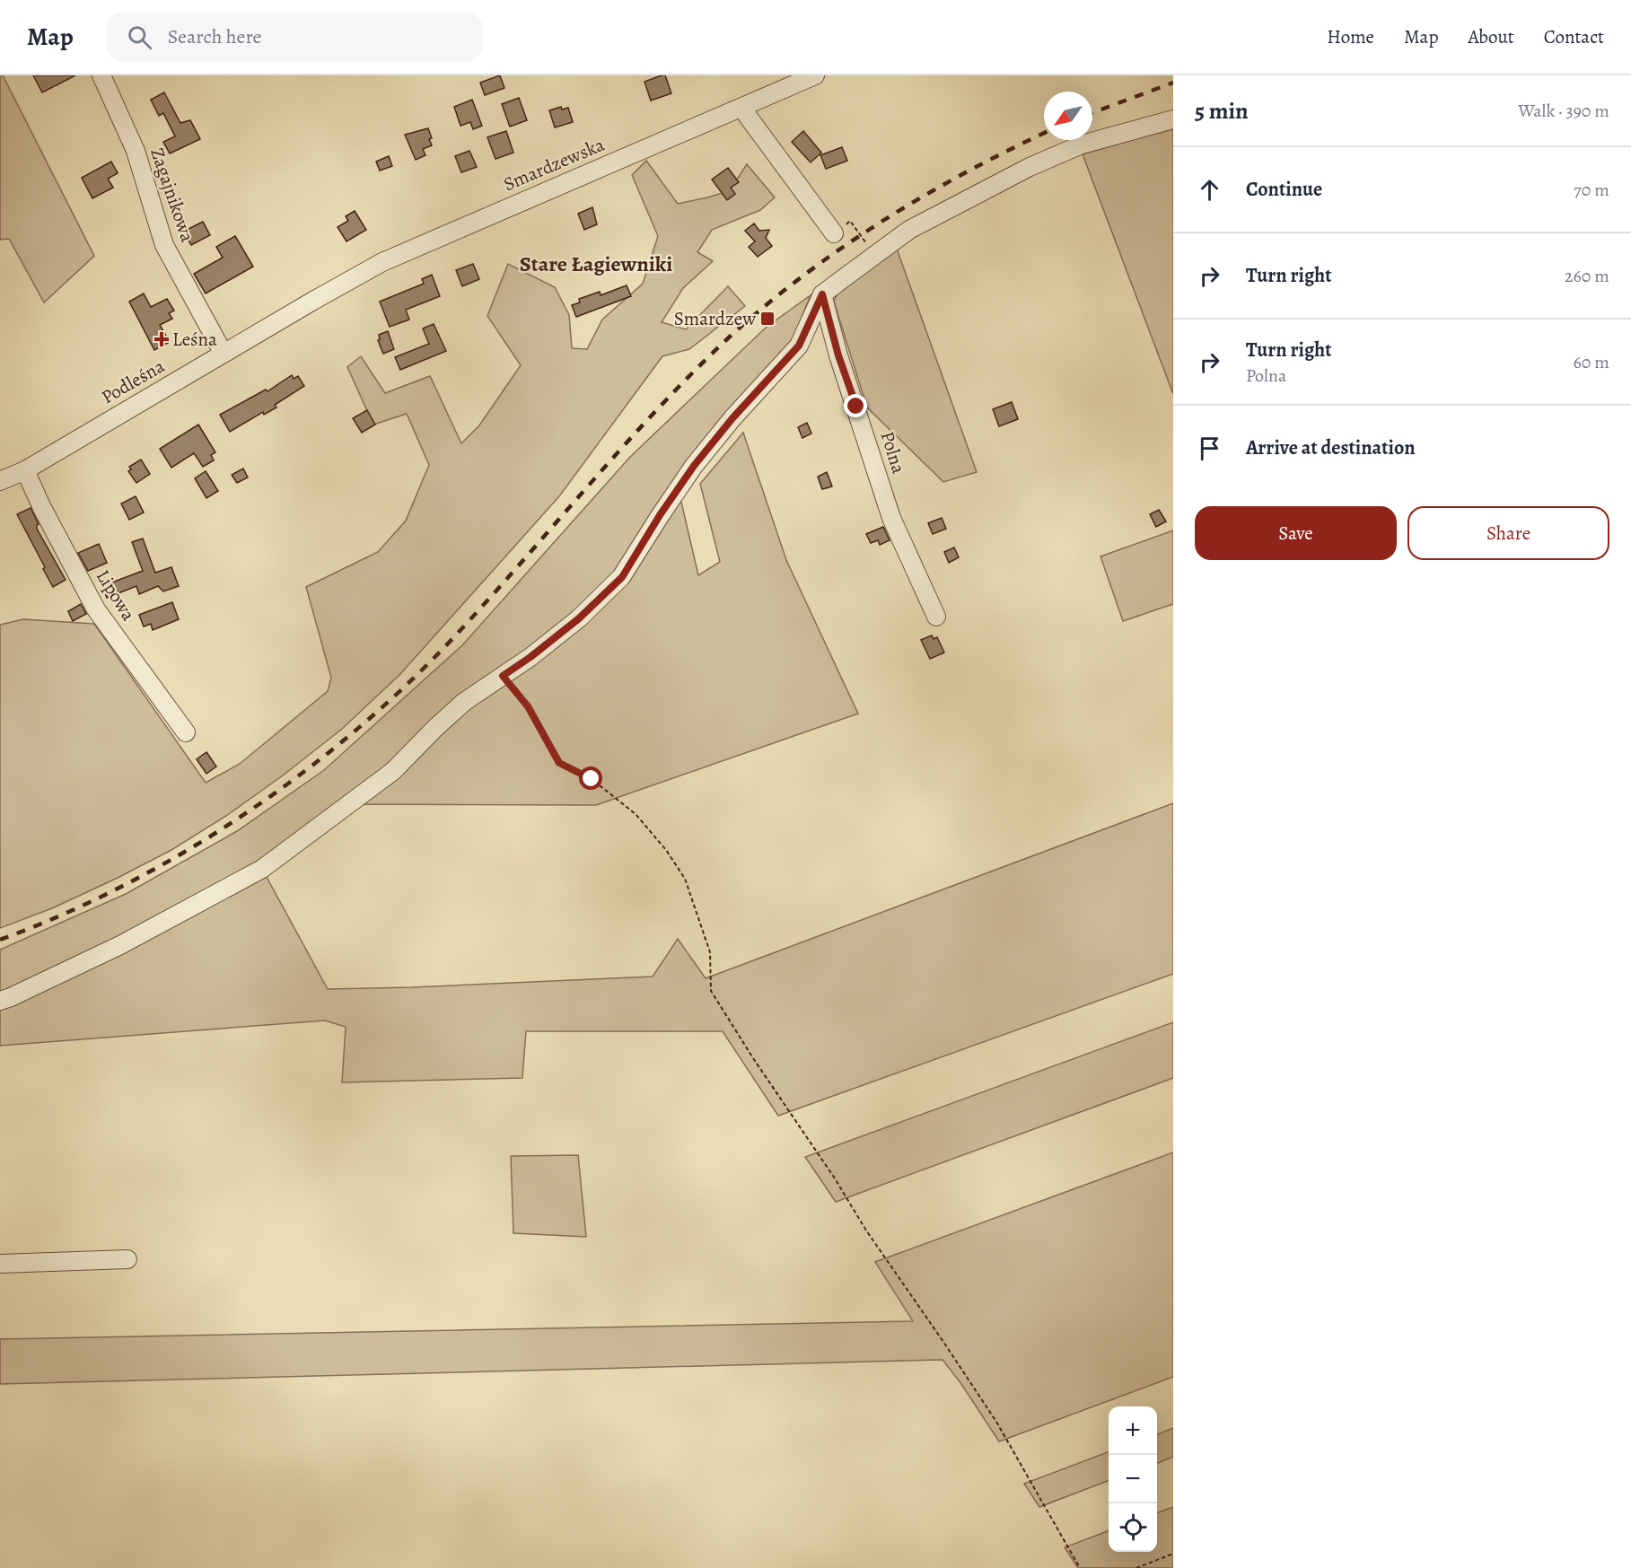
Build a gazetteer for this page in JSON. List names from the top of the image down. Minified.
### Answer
{"streets":{"street":["Smardzewska","Zagajnikowa","Podleśna","Polna","Lipowa"]},"crossings":[["Smardzewska","Podleśna"],["Zagajnikowa","Podleśna"],["Podleśna","Lipowa"]],"districts":["Stare Łagiewniki"],"places":{"transit":["Smardzew"],"health":["Leśna"]},"north":"bottom left","page":{"header":"Map","search":"Search here","nav":["Home","Map","About","Contact"],"heading":["5 min","Walk · 390 m"],"list":[["Continue","70 m"],["Turn right","260 m"],["Turn right","Polna","60 m"],"Arrive at destination"],"buttons":["Save","Share"],"map_buttons":["+","−"]}}
